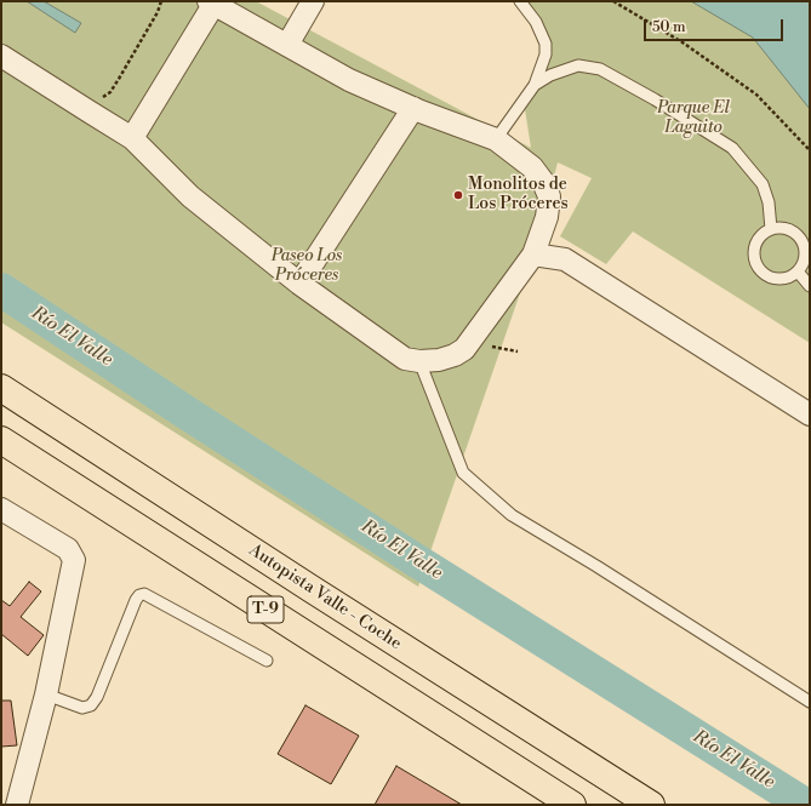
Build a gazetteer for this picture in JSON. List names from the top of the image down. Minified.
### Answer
{"streets":{"highway":["Autopista Valle - Coche","T-9"]},"water":["Río El Valle"],"parks":["Parque El Laguito","Paseo Los Próceres"],"places":["Monolitos de Los Próceres"],"scale_bar":"50 m"}
